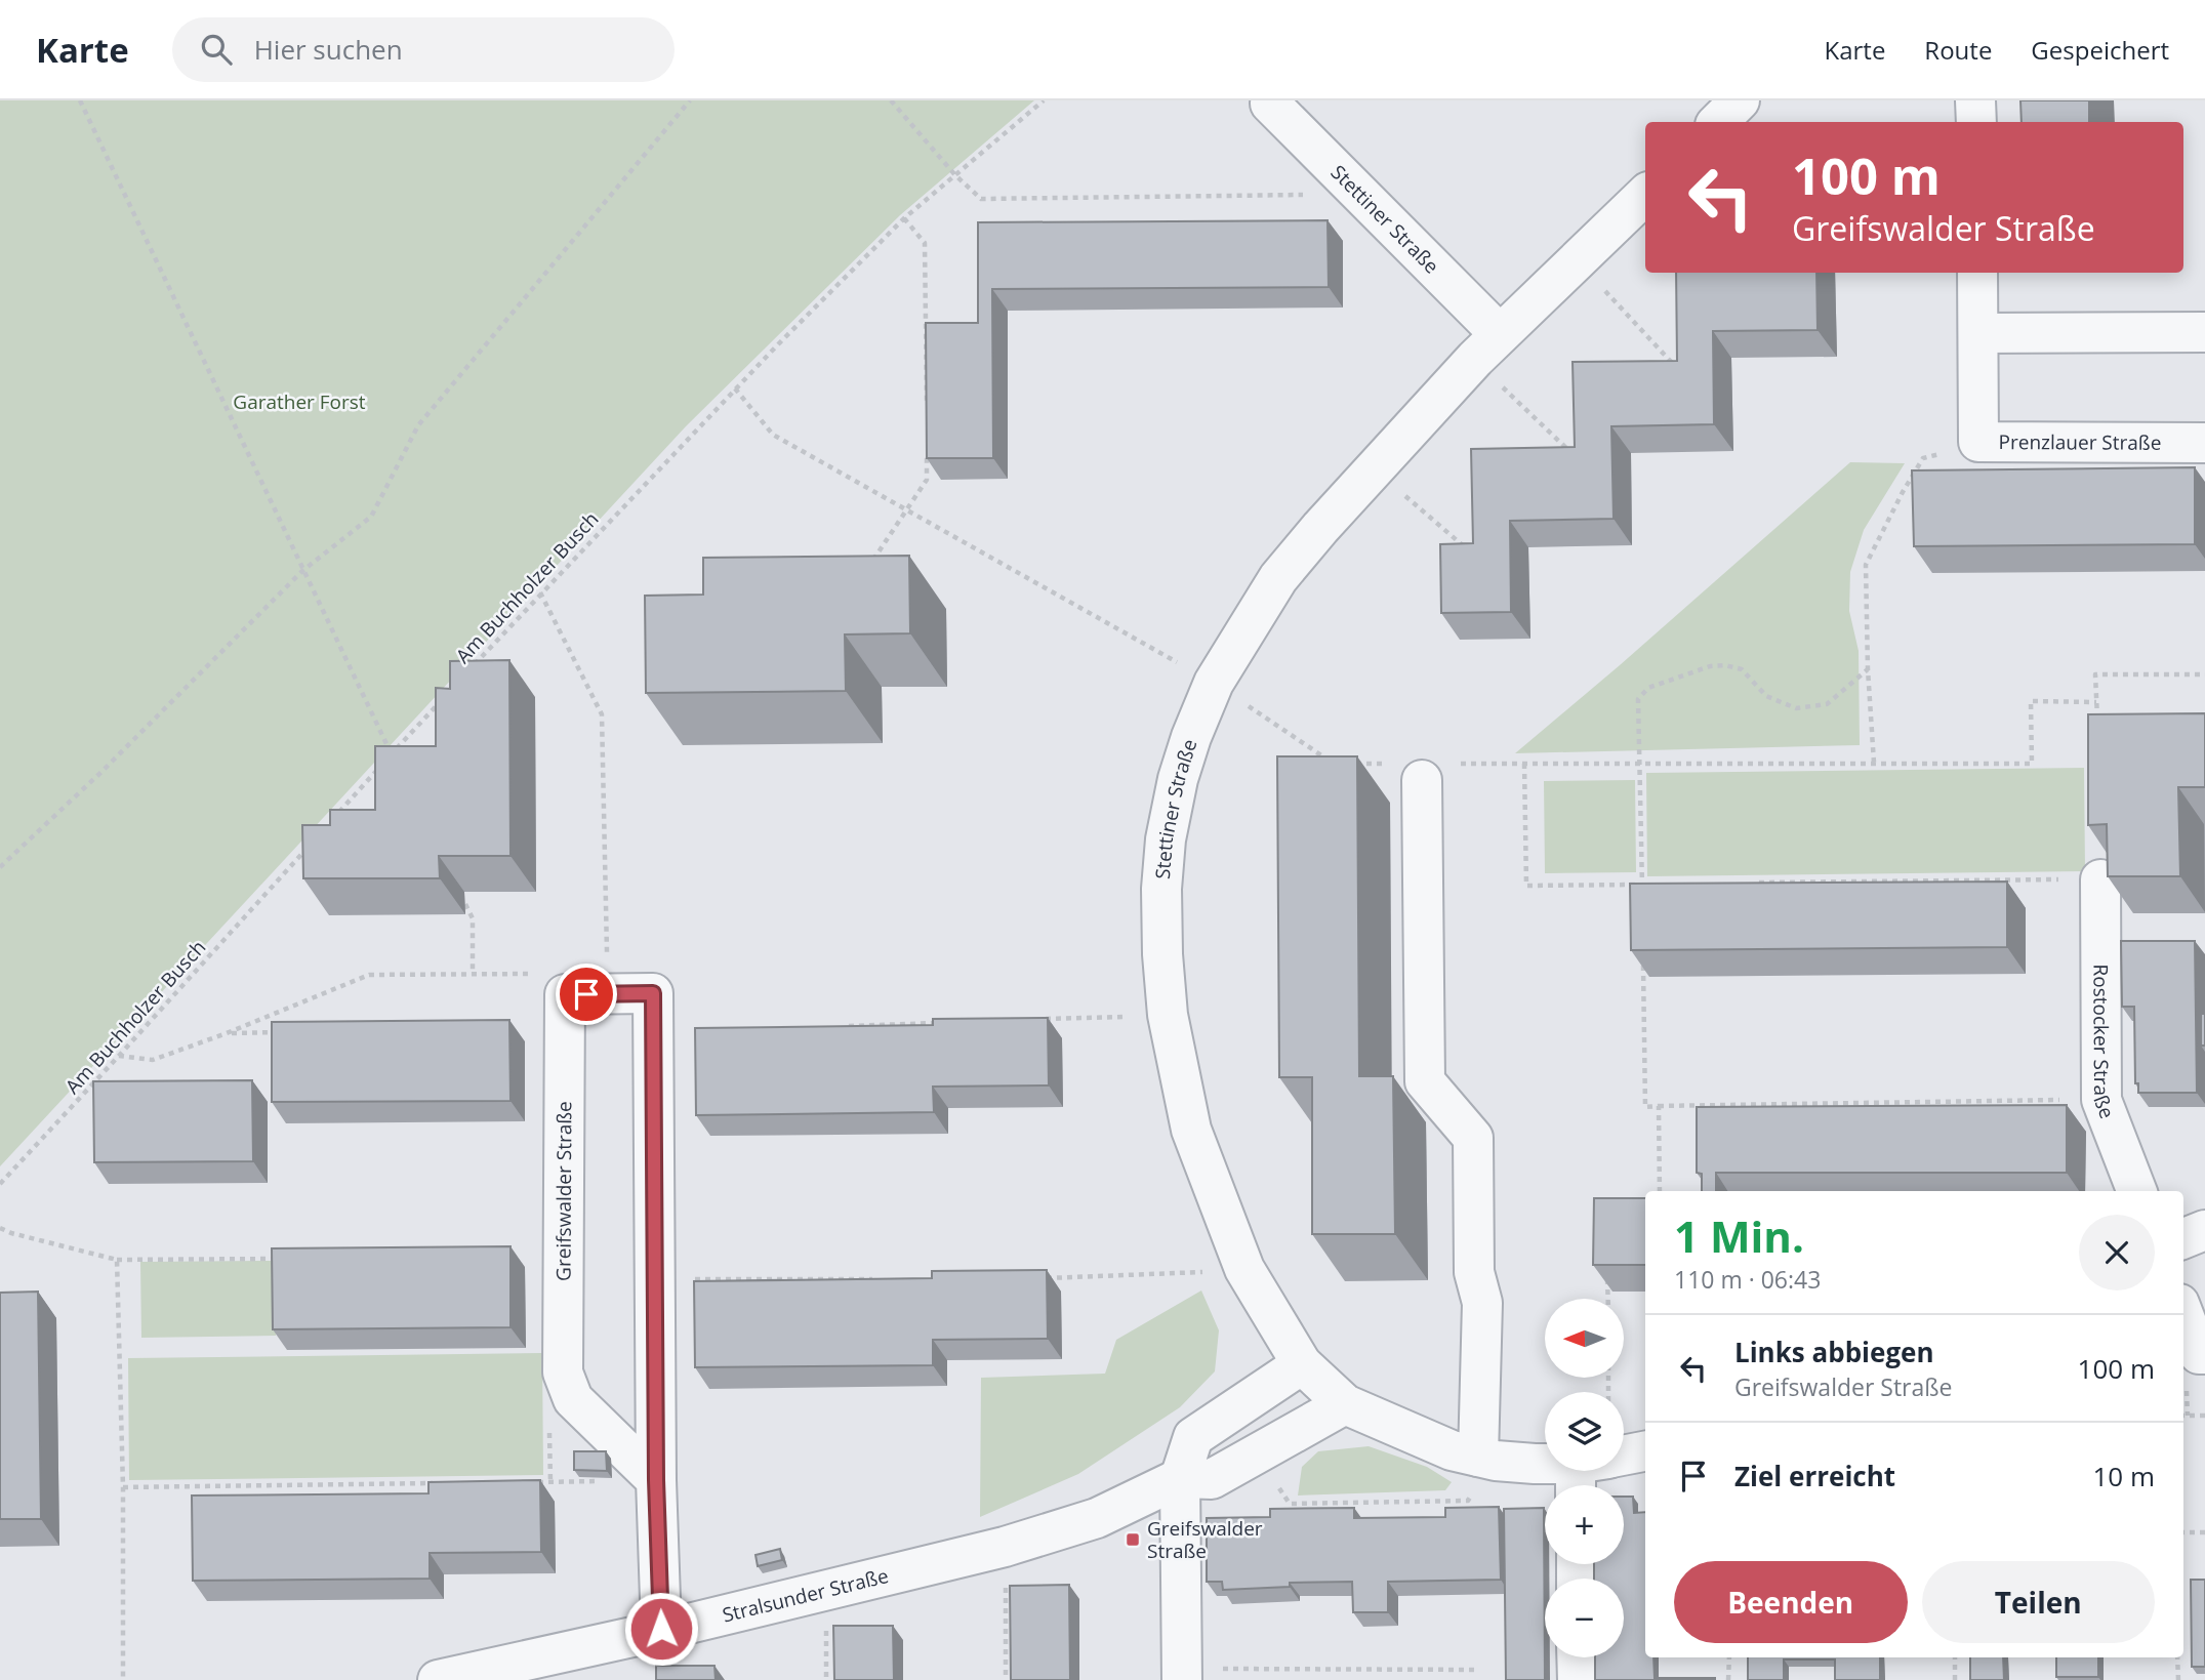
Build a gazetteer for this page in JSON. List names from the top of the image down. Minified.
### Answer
{"streets":{"street":["Stettiner Straße","Prenzlauer Straße","Rostocker Straße","Greifswalder Straße","Stralsunder Straße"],"path":["Am Buchholzer Busch"]},"crossings":[["Greifswalder Straße","Stralsunder Straße"]],"parks":["Garather Forst"],"places":{"transit":["Greifswalder Straße"]},"north":"left","page":{"header":"Karte","search":"Hier suchen","nav":["Karte","Route","Gespeichert"],"turn":["100 m","Greifswalder Straße"],"heading":["1 Min.","110 m · 06:43"],"map_buttons":["+","−"],"list":[{"name":"Links abbiegen","note":"Greifswalder Straße","value":"100 m"},{"name":"Ziel erreicht","value":"10 m"}],"buttons":["Beenden","Teilen"]}}
